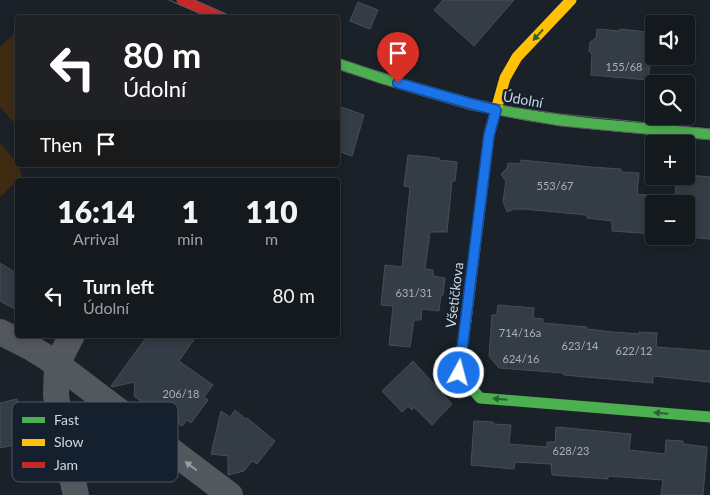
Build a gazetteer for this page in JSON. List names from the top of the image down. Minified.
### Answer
{"streets":{"street":["Údolní","Všetičkova"]},"crossings":[["Údolní","Všetičkova"]],"house_numbers":["155/68","553/67","631/31","714/16a","623/14","622/12","624/16","206/18","628/23"],"legend":["Fast","Slow","Jam"],"page":{"map_buttons":["+","−"],"turn":["80 m","Údolní"],"then":"Then","eta":["16:14","Arrival","1","min","110","m"],"list":[{"name":"Turn left","note":"Údolní","value":"80 m"}]}}
